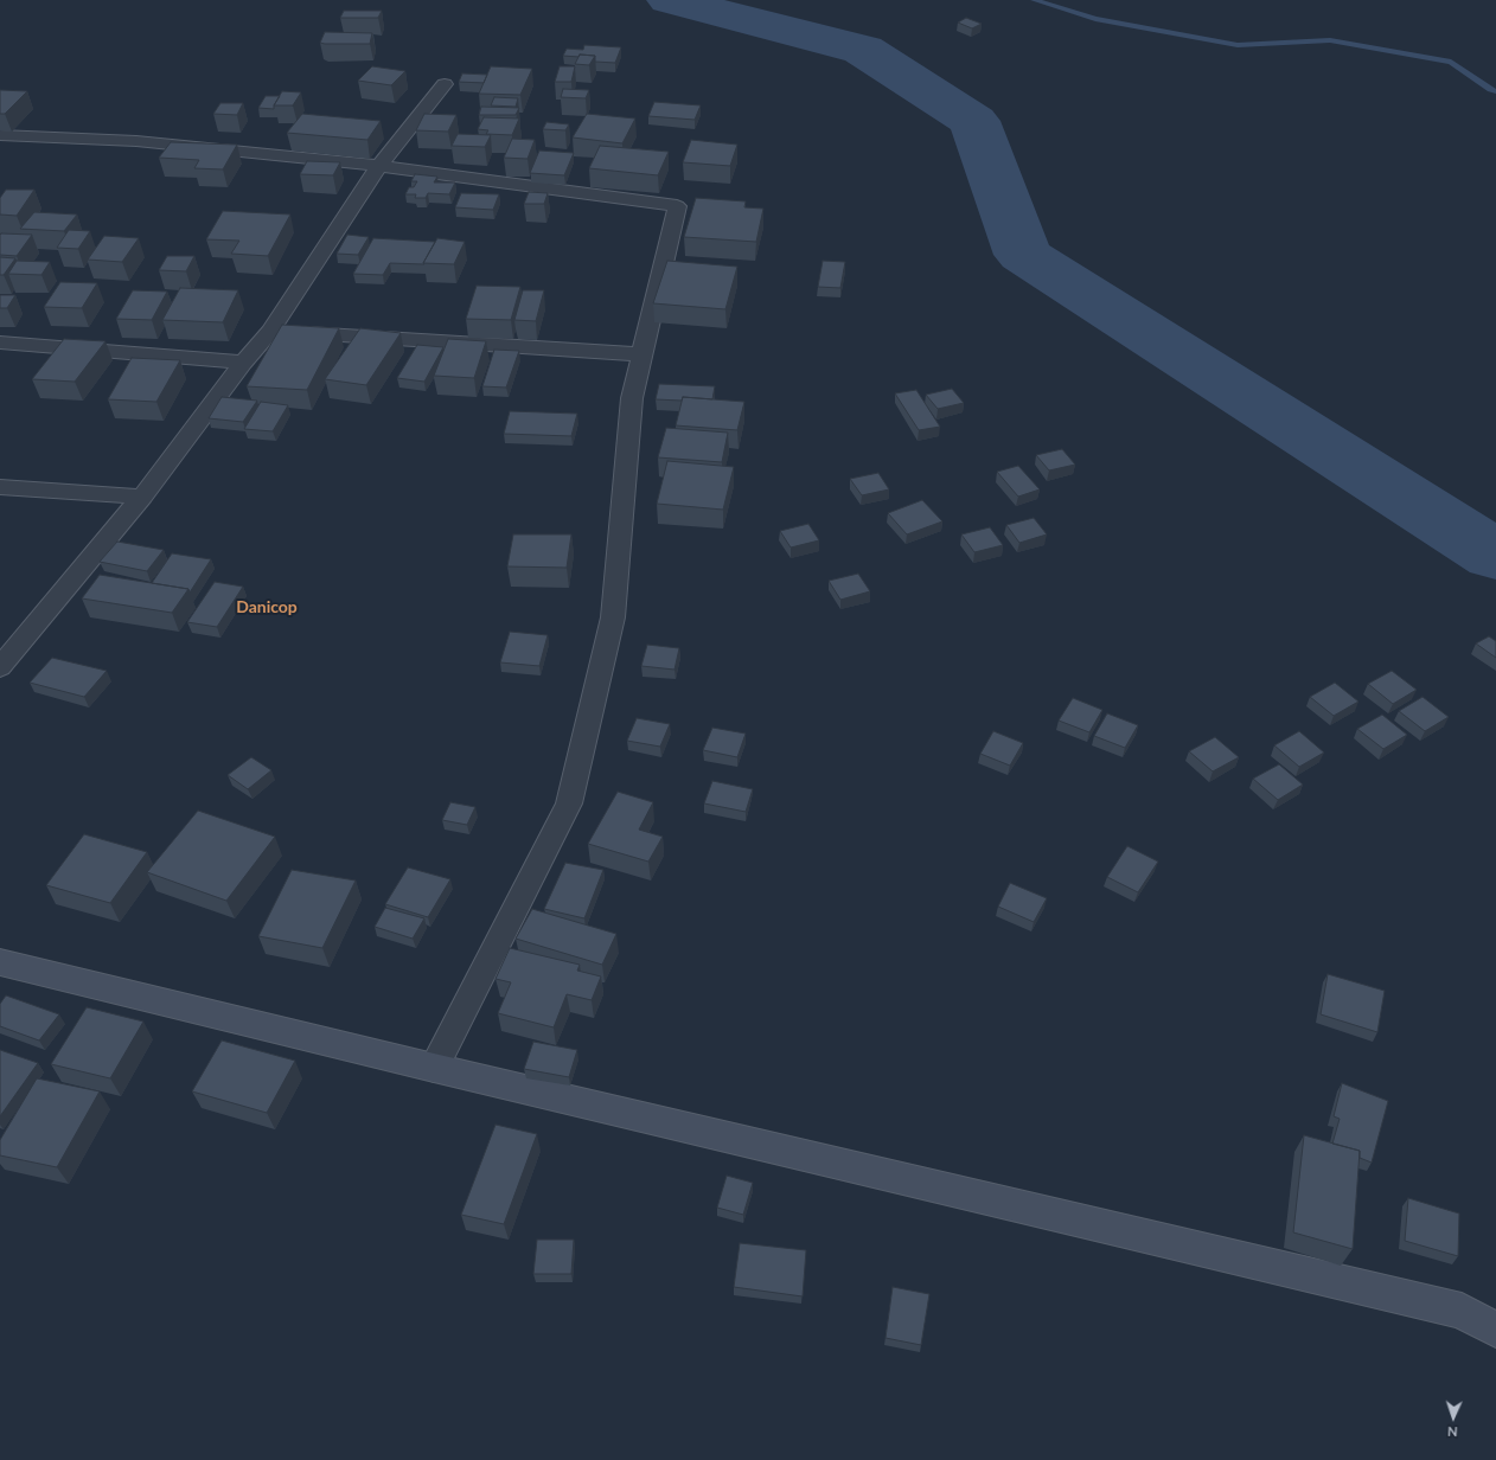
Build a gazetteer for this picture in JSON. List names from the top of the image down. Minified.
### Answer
{"districts":["Danicop"],"north":"bottom"}
